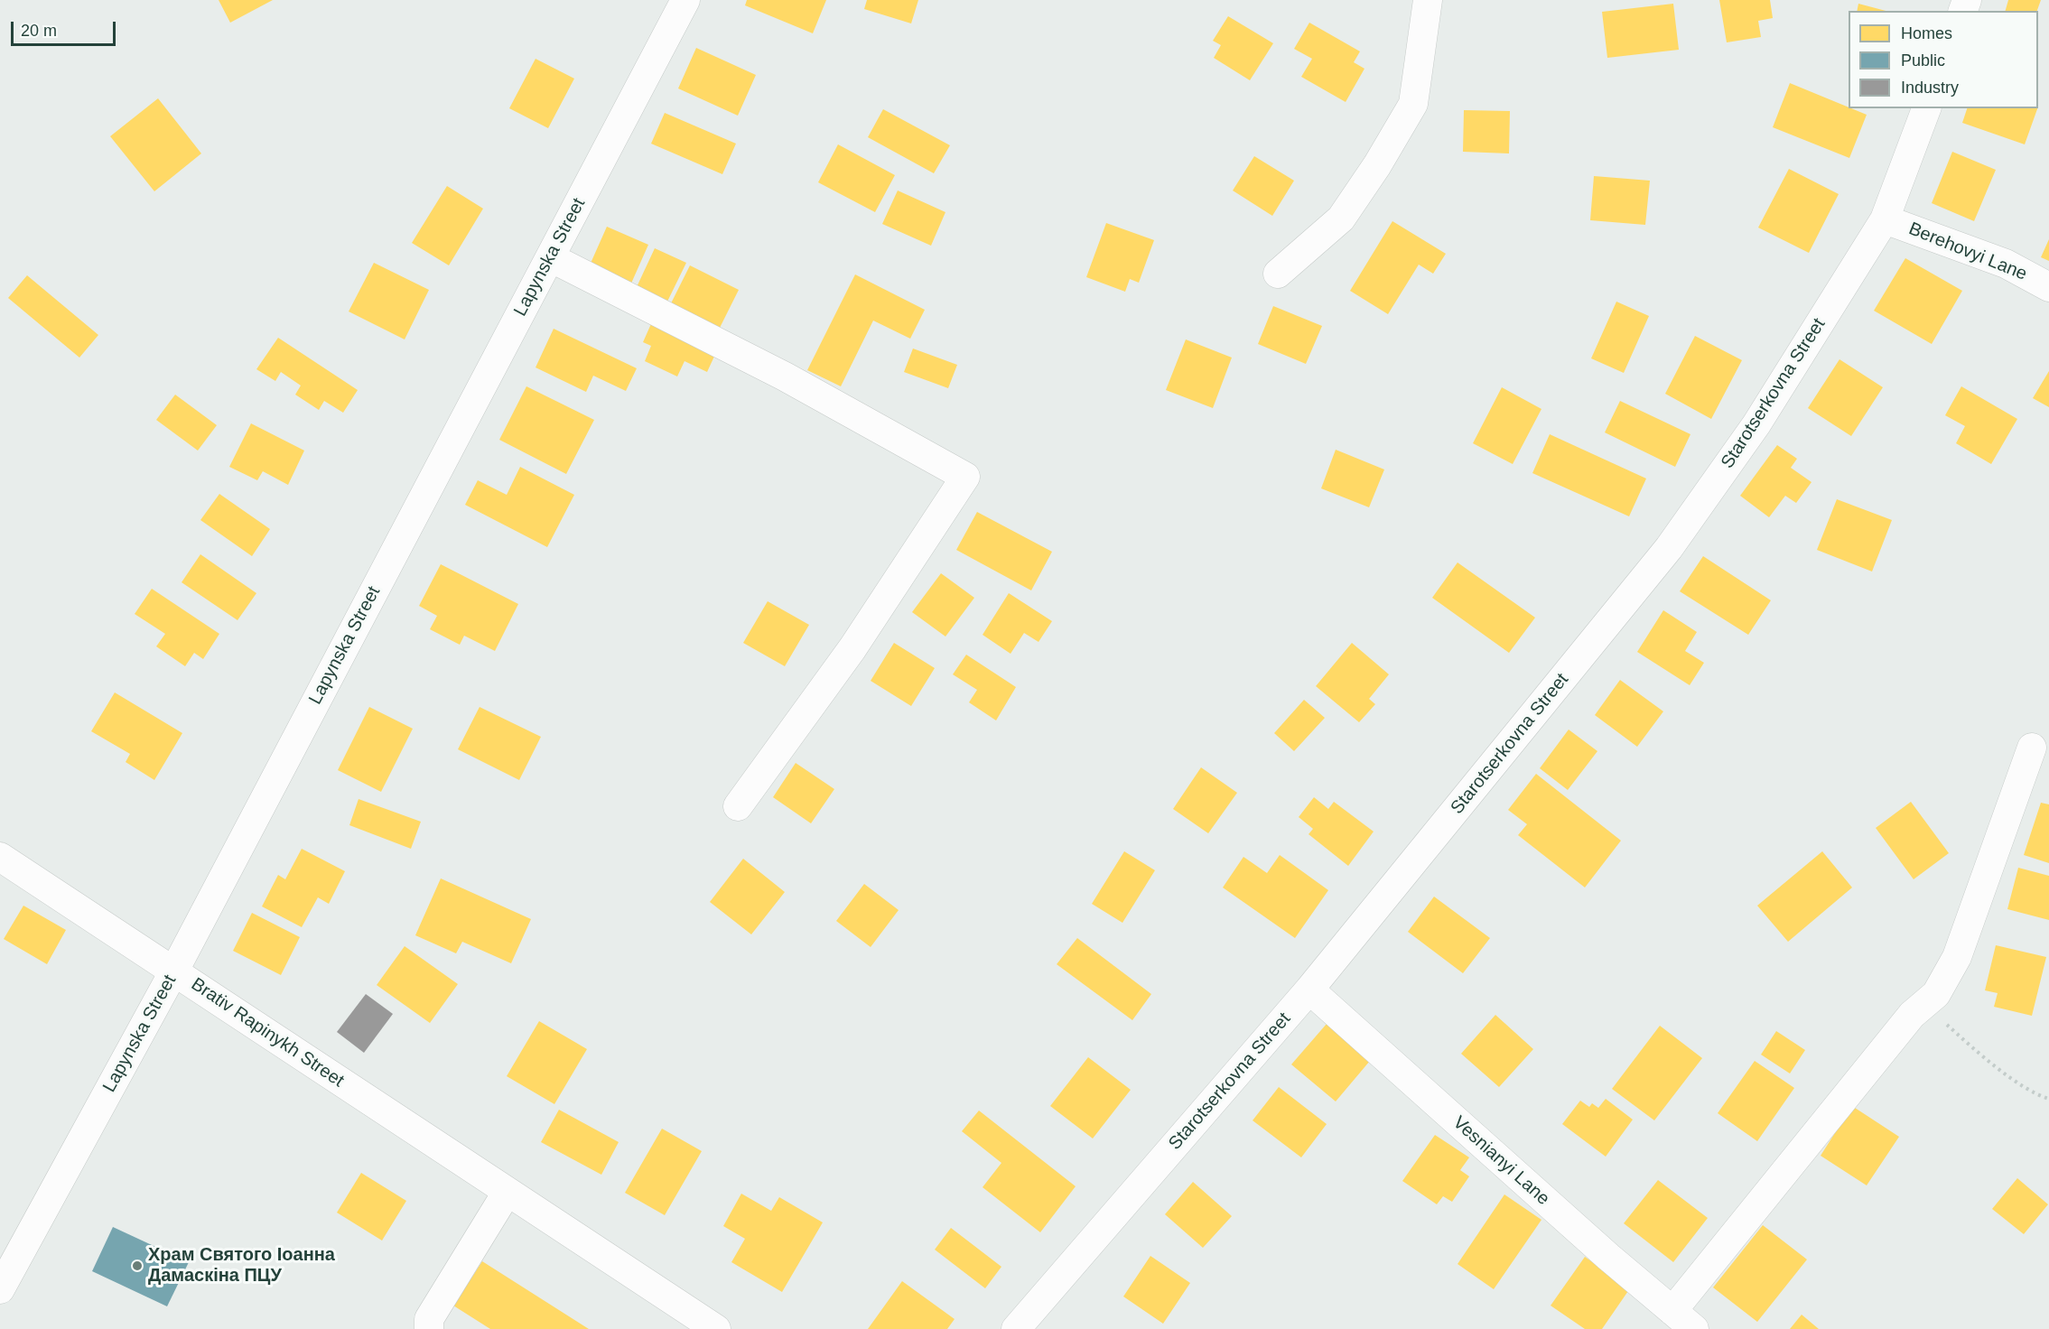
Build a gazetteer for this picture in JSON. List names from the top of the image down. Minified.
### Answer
{"streets":{"street":["Berehovyi Lane","Lapynska Street","Starotserkovna Street","Brativ Rapinykh Street","Vesnianyi Lane"]},"crossings":[["Berehovyi Lane","Starotserkovna Street"],["Lapynska Street","Brativ Rapinykh Street"],["Starotserkovna Street","Vesnianyi Lane"]],"places":["Храм Святого Іоанна Дамаскіна ПЦУ"],"legend":["Homes","Public","Industry"],"scale_bar":"20 m"}
